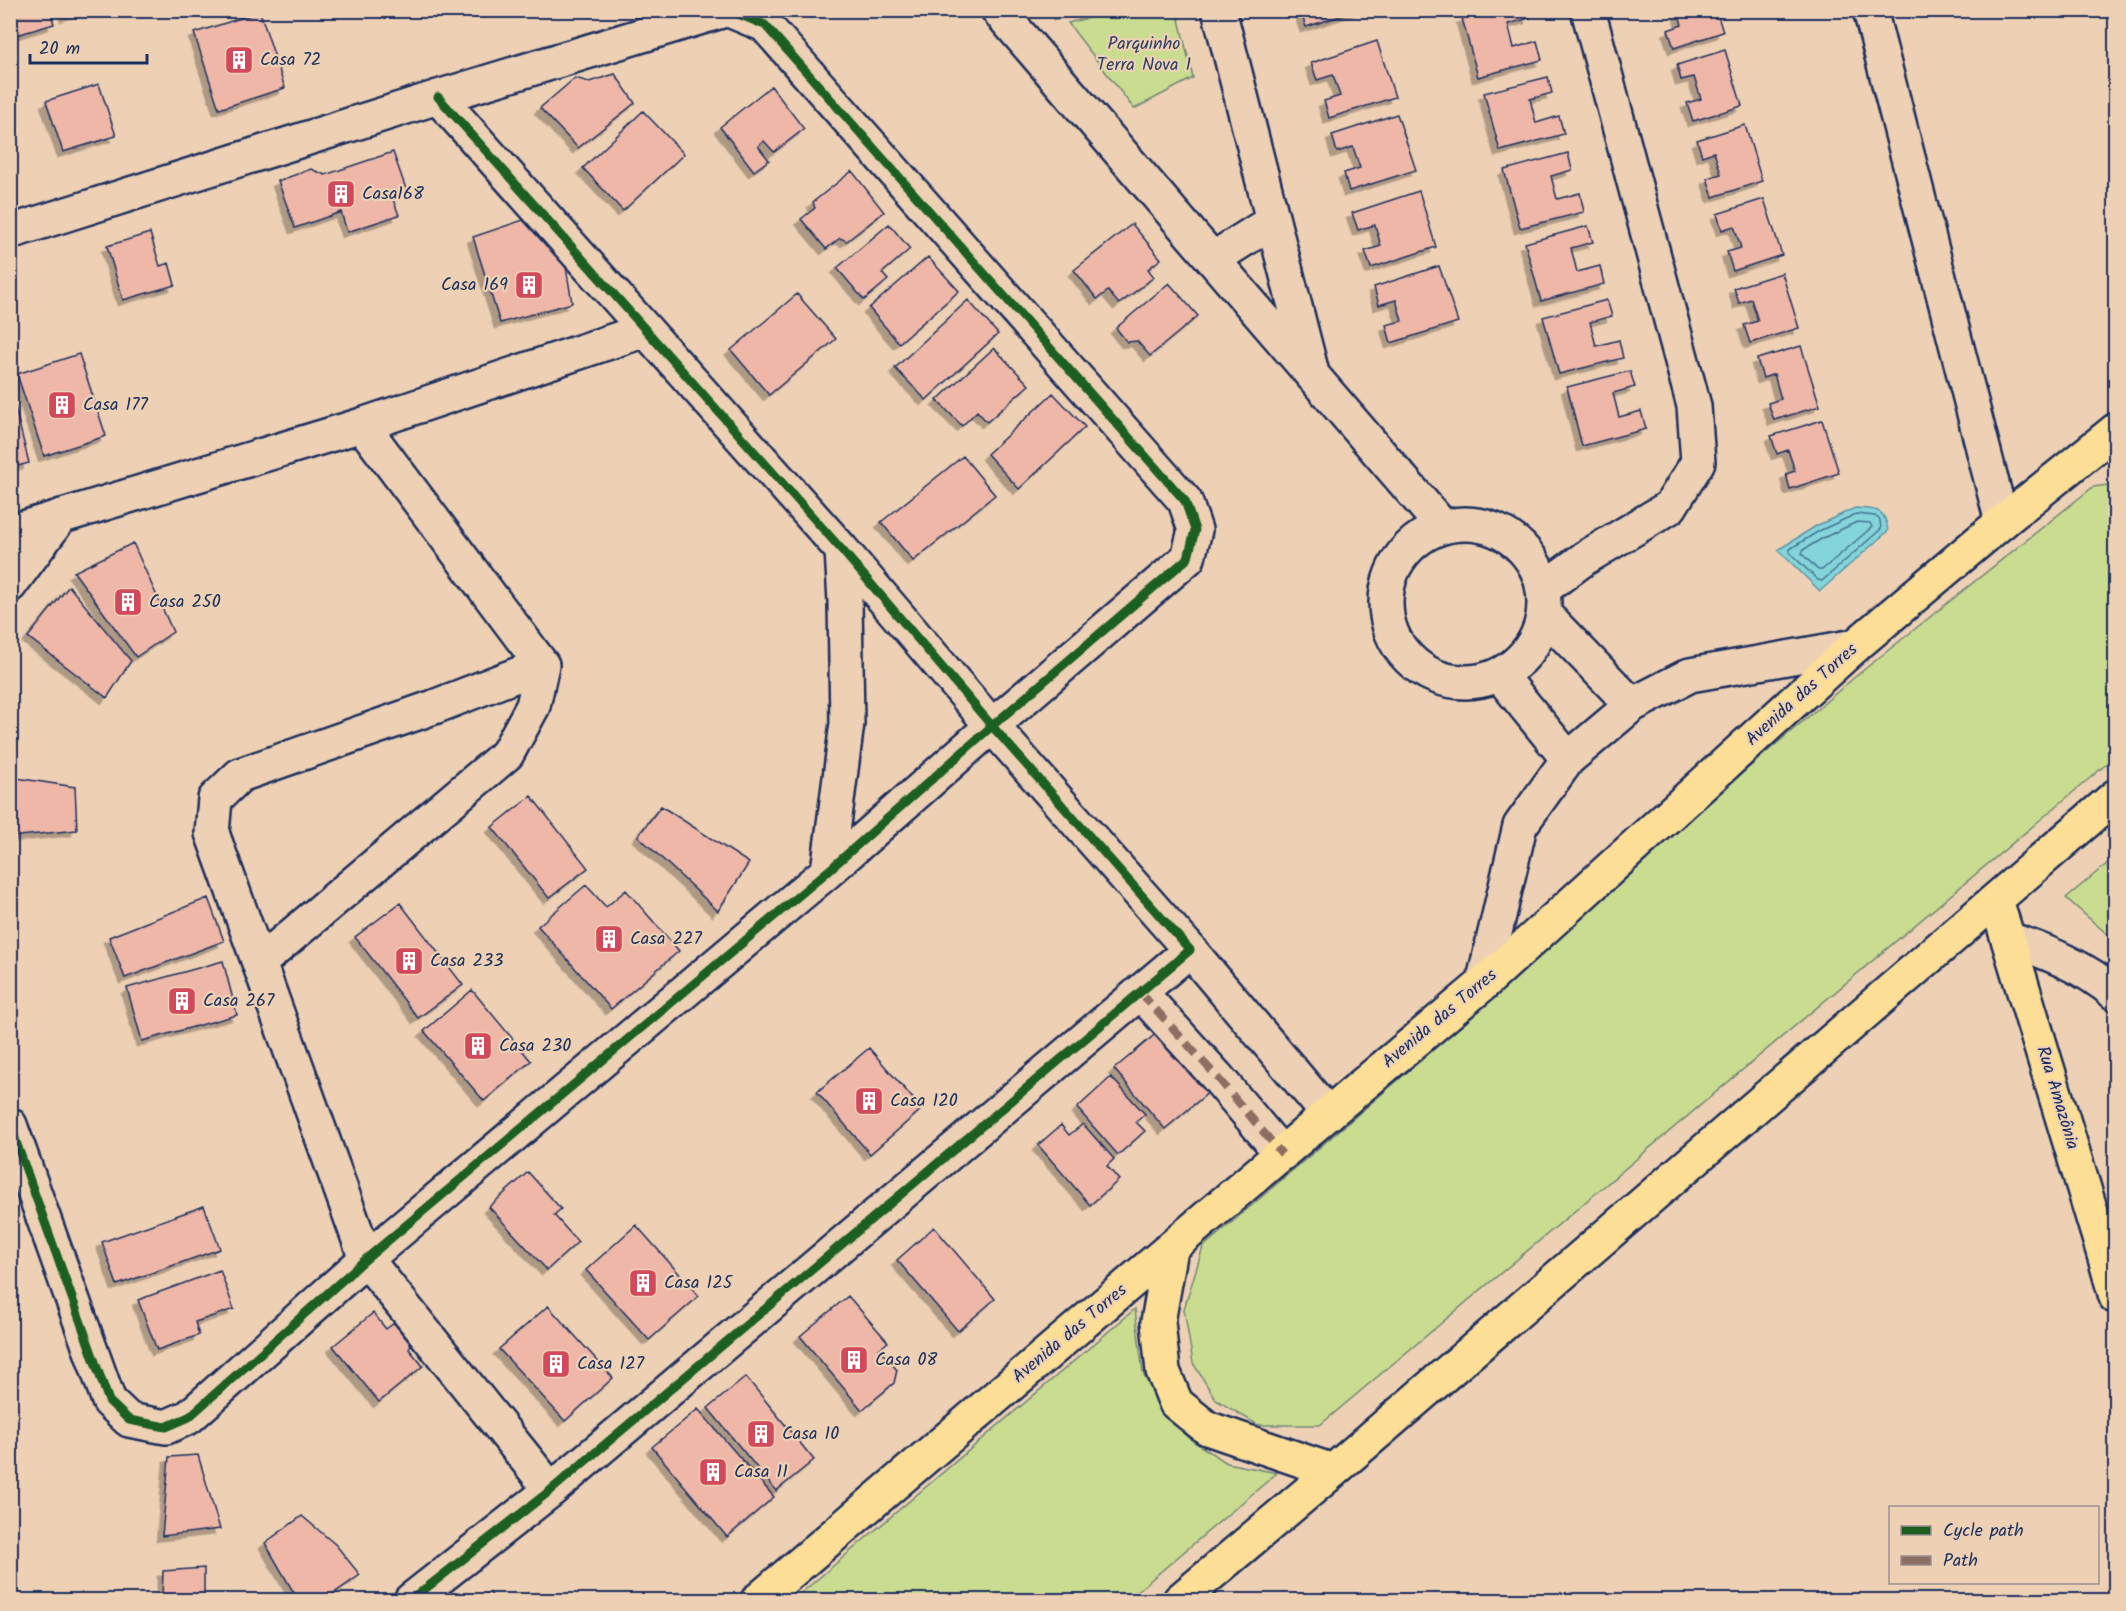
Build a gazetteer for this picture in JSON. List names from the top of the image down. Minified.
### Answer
{"streets":{"main road":["Avenida das Torres","Rua Amazônia"]},"parks":["Parquinho Terra Nova 1"],"places":{"building":["Casa 72","Casa168","Casa 169","Casa 177","Casa 250","Casa 227","Casa 233","Casa 267","Casa 230","Casa 120","Casa 125","Casa 08","Casa 127","Casa 10","Casa 11"]},"legend":["Cycle path","Path"],"scale_bar":"20 m"}
